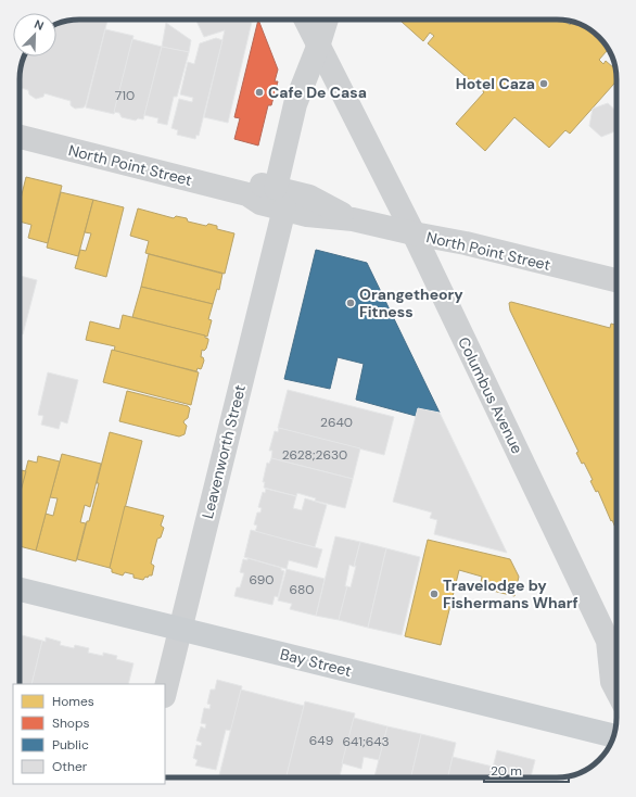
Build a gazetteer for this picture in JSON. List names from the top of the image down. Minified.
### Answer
{"streets":{"main road":["Bay Street"],"street":["North Point Street","Columbus Avenue","Leavenworth Street"]},"crossings":[["North Point Street","Columbus Avenue"],["North Point Street","Leavenworth Street"],["Columbus Avenue","Leavenworth Street"],["Leavenworth Street","Bay Street"]],"places":["Hotel Caza","Cafe De Casa","Orangetheory Fitness","Travelodge by Fishermans Wharf"],"house_numbers":["710","2640","2628;2630","690","680","649","641;643"],"legend":["Homes","Shops","Public","Other"],"scale_bar":"20 m","north":"top right"}
